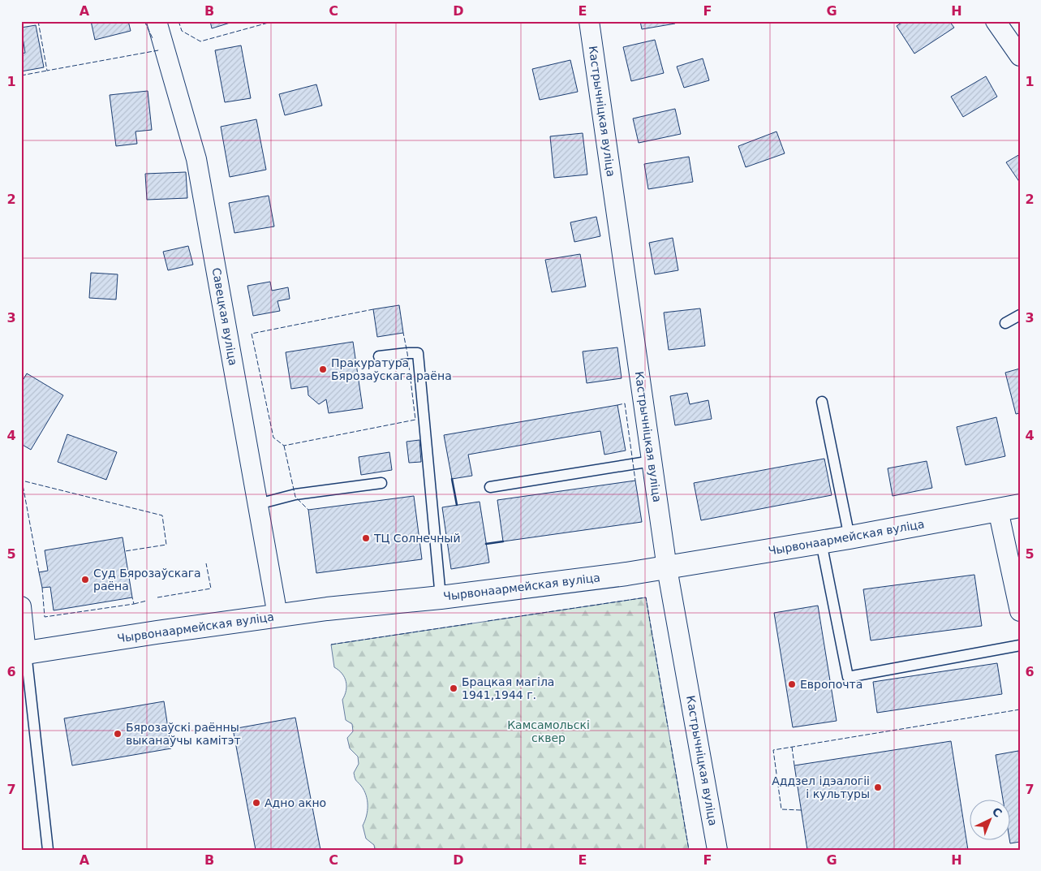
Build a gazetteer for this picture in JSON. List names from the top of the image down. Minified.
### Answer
{"streets":{"main road":["Чырвонаармейская вуліца"],"street":["Кастрычніцкая вуліца","Савецкая вуліца"]},"crossings":[["Кастрычніцкая вуліца","Чырвонаармейская вуліца"],["Савецкая вуліца","Чырвонаармейская вуліца"]],"parks":["Камсамольскі сквер"],"places":["Пракуратура Бярозаўскага раёна","ТЦ Солнечный","Суд Бярозаўскага раёна","Европочта","Брацкая магіла 1941,1944 г.","Бярозаўскі раённы выканаўчы камітэт","Аддзел ідэалогіі і культуры","Адно акно"],"north":"top right","grid":{"columns":["A","B","C","D","E","F","G","H"],"rows":["1","2","3","4","5","6","7"]}}
